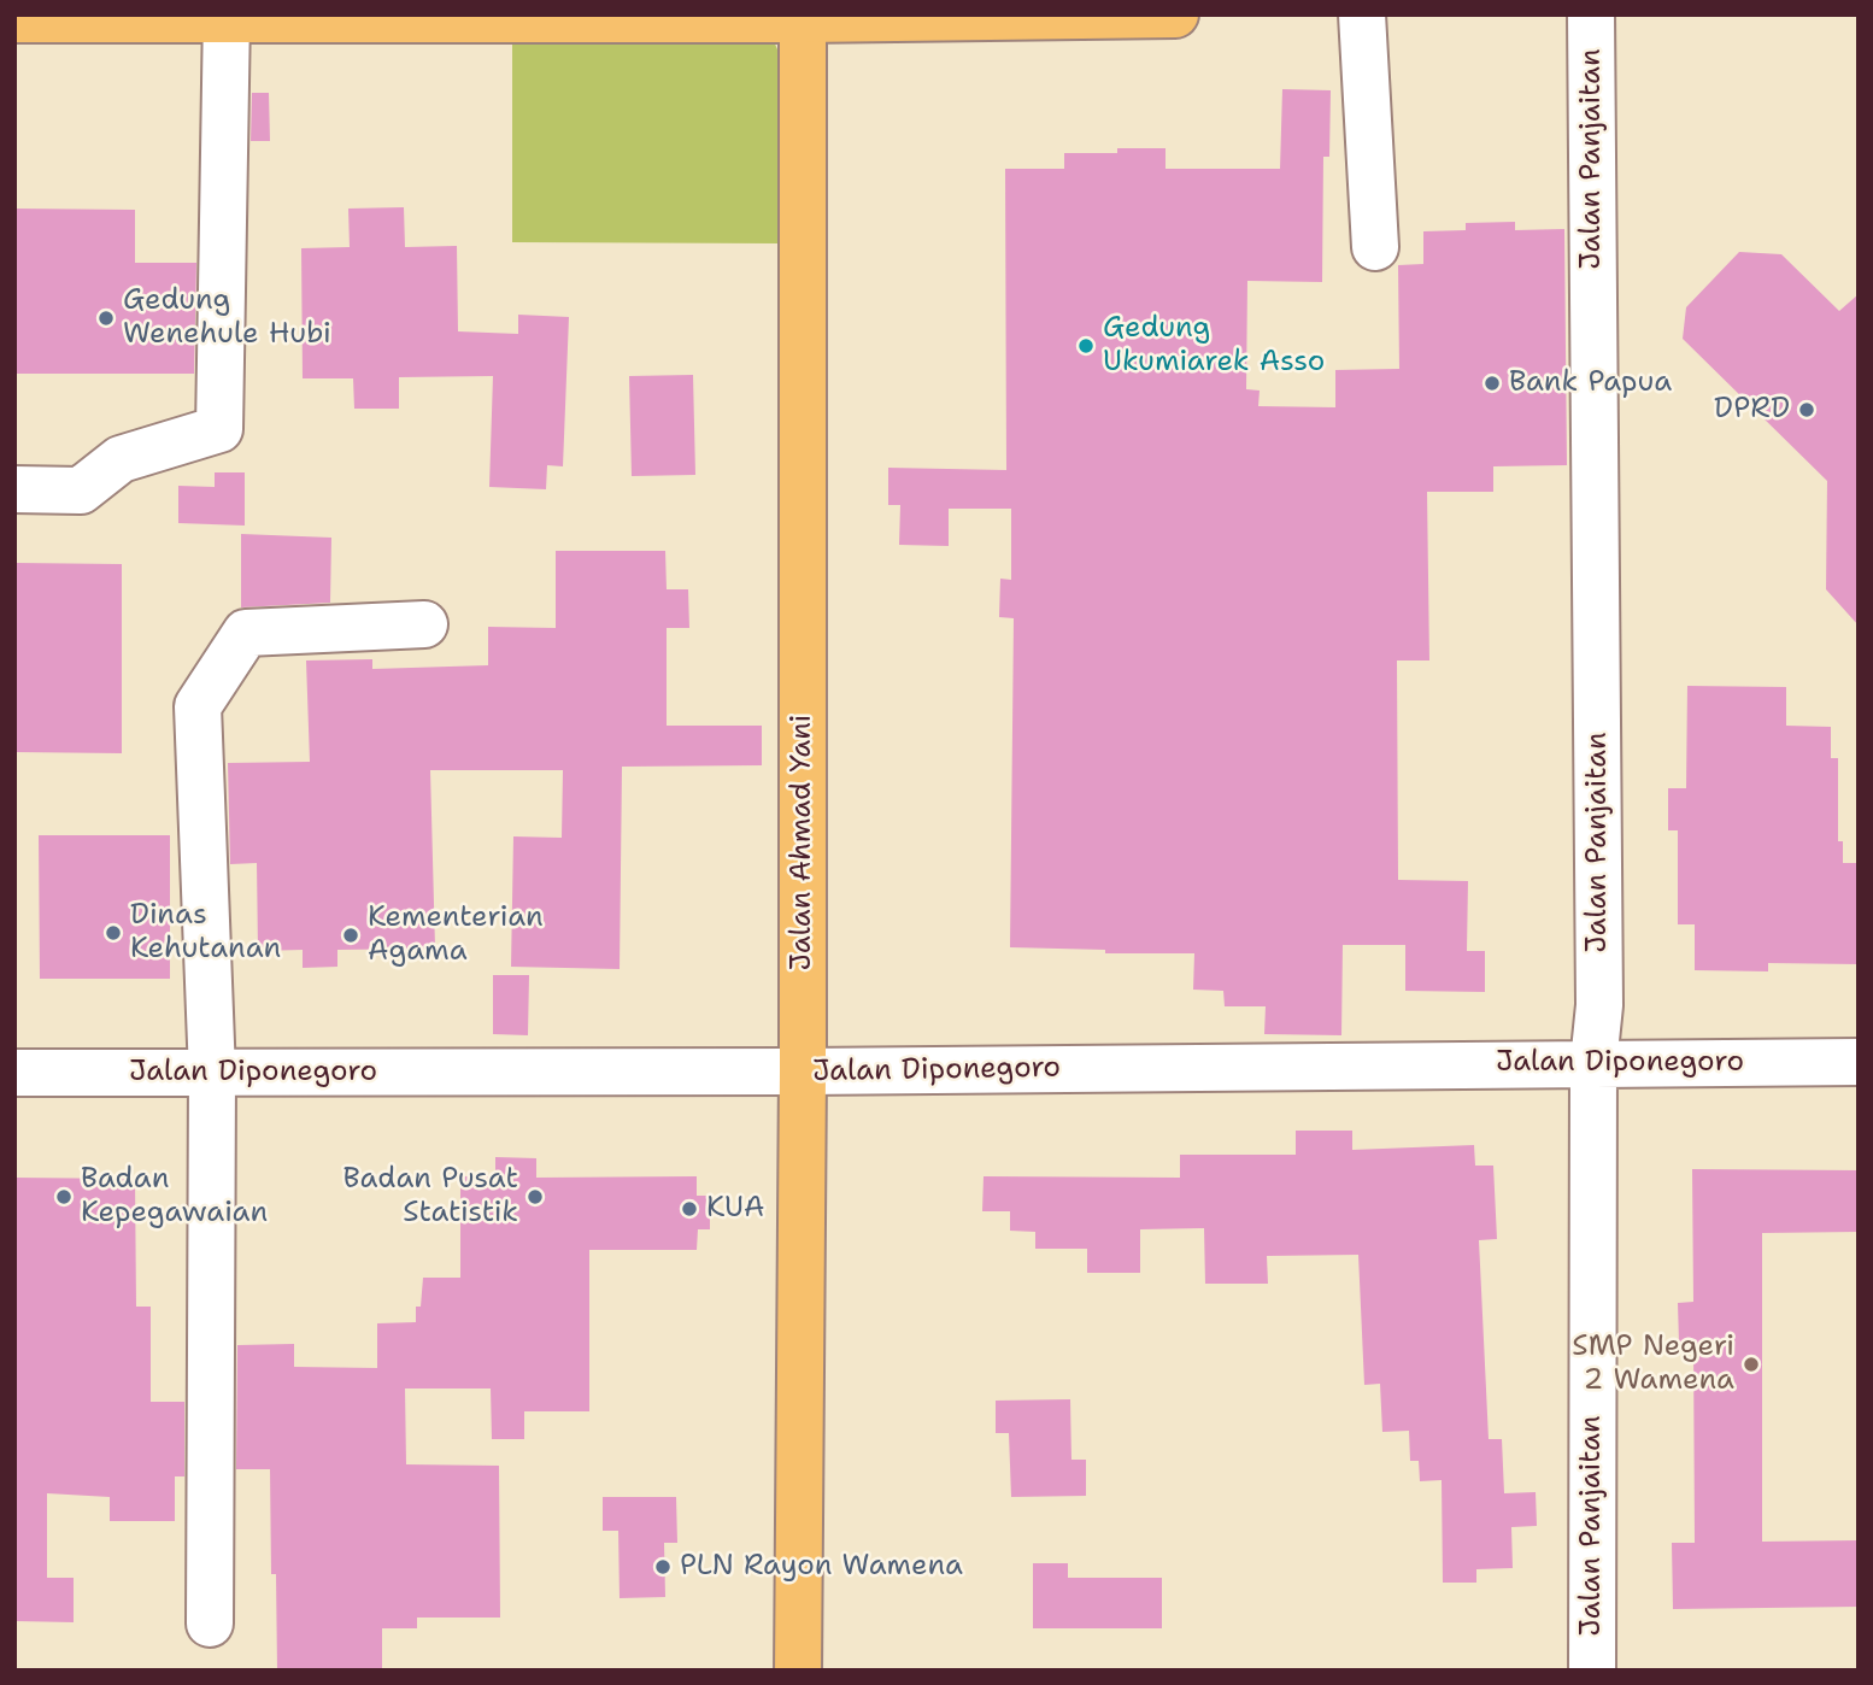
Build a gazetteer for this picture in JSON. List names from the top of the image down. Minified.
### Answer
{"streets":{"main road":["Jalan Ahmad Yani"],"street":["Jalan Panjaitan","Jalan Diponegoro"]},"crossings":[["Jalan Panjaitan","Jalan Diponegoro"],["Jalan Ahmad Yani","Jalan Diponegoro"]],"places":["Gedung Wenehule Hubi","Gedung Ukumiarek Asso","Bank Papua","DPRD","Dinas Kehutanan","Kementerian Agama","Badan Kepegawaian","Badan Pusat Statistik","KUA","SMP Negeri 2 Wamena","PLN Rayon Wamena"]}
